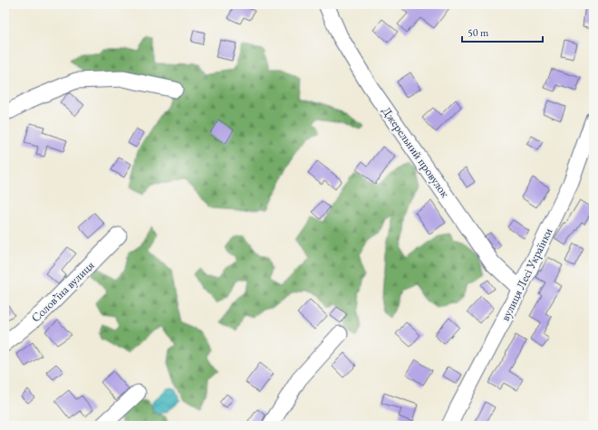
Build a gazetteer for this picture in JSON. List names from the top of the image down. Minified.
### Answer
{"streets":{"street":["Джерельний провулок","вулиця Лесі Українки","Соловʼїна вулиця"]},"crossings":[["Джерельний провулок","вулиця Лесі Українки"]],"scale_bar":"50 m"}
